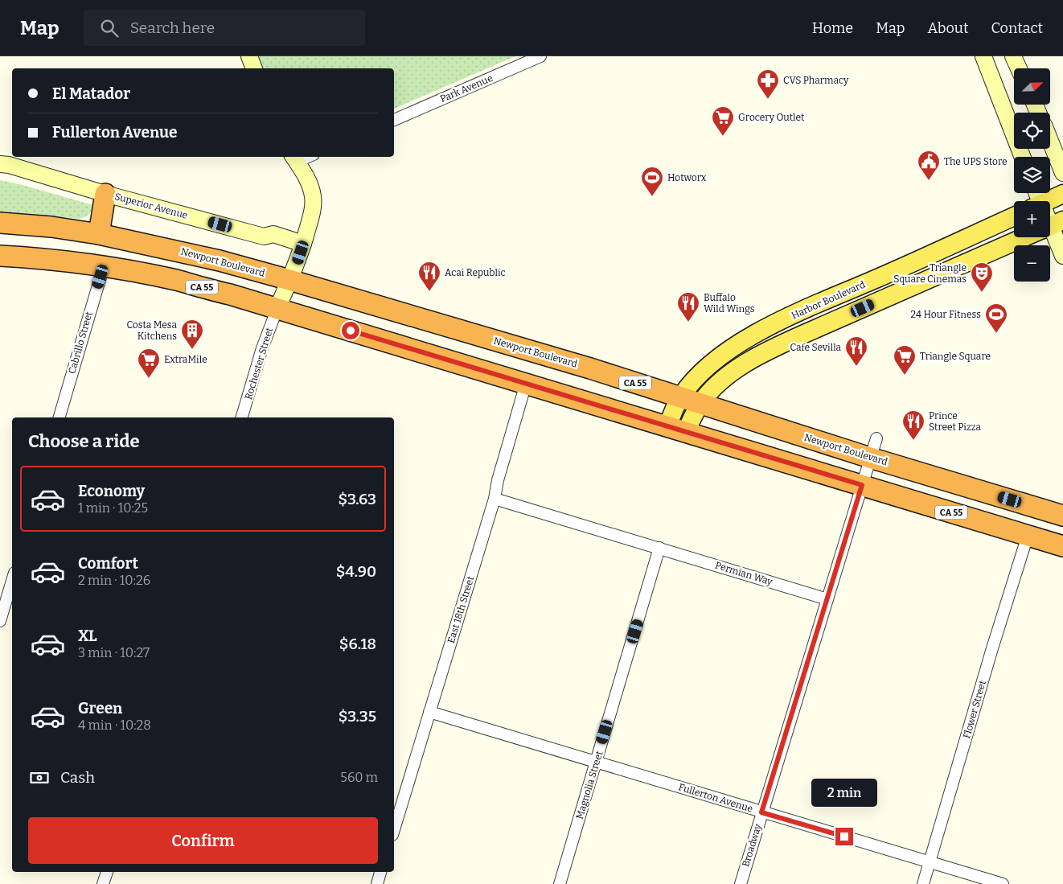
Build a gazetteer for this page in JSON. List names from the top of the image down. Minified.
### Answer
{"streets":{"highway":["Newport Boulevard","CA 55"],"main road":["Harbor Boulevard"],"street":["Park Avenue","Superior Avenue","Cabrillo Street","Rochester Street","Permian Way","East 18th Street","Flower Street","Magnolia Street","Fullerton Avenue","Broadway"]},"crossings":[["Newport Boulevard","Harbor Boulevard"],["Newport Boulevard","Broadway"],["CA 55","Harbor Boulevard"],["CA 55","Cabrillo Street"],["CA 55","Rochester Street"],["CA 55","East 18th Street"],["CA 55","Flower Street"],["CA 55","Broadway"],["Permian Way","East 18th Street"],["Permian Way","Magnolia Street"],["Permian Way","Broadway"],["East 18th Street","Fullerton Avenue"],["Flower Street","Fullerton Avenue"],["Magnolia Street","Fullerton Avenue"],["Fullerton Avenue","Broadway"]],"places":{"pharmacy":["CVS Pharmacy"],"supermarket":["Grocery Outlet","Triangle Square","ExtraMile"],"public building":["The UPS Store"],"sports":["Hotworx","24 Hour Fitness"],"restaurant":["Acai Republic","Buffalo Wild Wings","Cafe Sevilla","Prince Street Pizza"],"theatre":["Triangle Square Cinemas"],"building":["Costa Mesa Kitchens"]},"north":"top right","page":{"header":"Map","search":"Search here","nav":["Home","Map","About","Contact"],"map_buttons":["+","−"],"banner":["El Matador","Fullerton Avenue"],"heading":"Choose a ride","list":[{"name":"Economy","note":"1 min · 10:25","value":"$3.63"},{"name":"Comfort","note":"2 min · 10:26","value":"$4.90"},{"name":"XL","note":"3 min · 10:27","value":"$6.18"},{"name":"Green","note":"4 min · 10:28","value":"$3.35"}],"pay":["Cash","560 m"],"bubble":"2 min","buttons":"Confirm"}}
